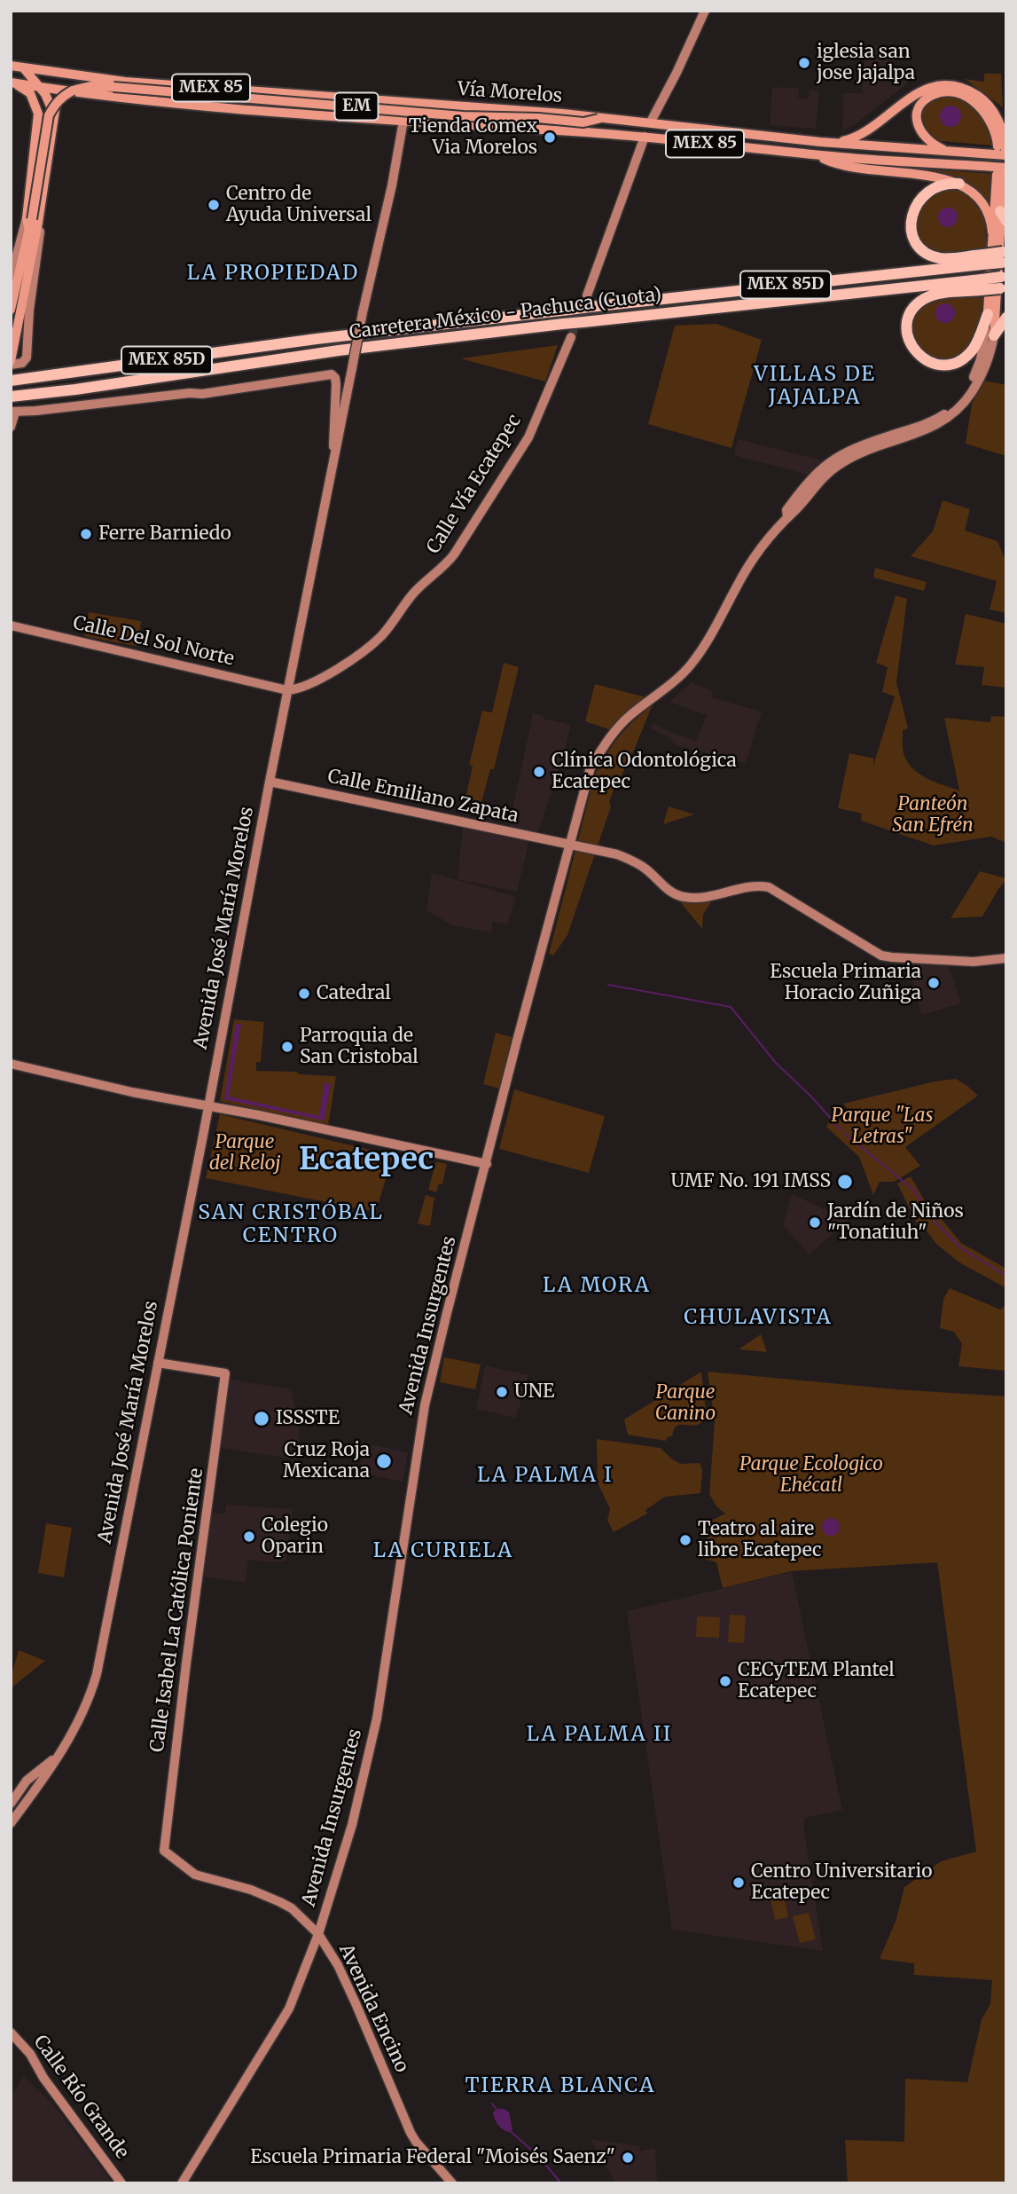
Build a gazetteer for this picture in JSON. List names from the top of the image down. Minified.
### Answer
{"streets":{"highway":["MEX 85D","Carretera México - Pachuca (Cuota)"],"main road":["MEX 85","Vía Morelos","EM","Calle Vía Ecatepec","Calle Del Sol Norte","Calle Emiliano Zapata","Avenida José María Morelos","Avenida Insurgentes","Calle Isabel La Católica Poniente","Avenida Encino","Calle Río Grande"]},"crossings":[["Vía Morelos","EM"],["Vía Morelos","Avenida José María Morelos"],["Calle Vía Ecatepec","Calle Del Sol Norte"],["Calle Vía Ecatepec","Avenida José María Morelos"],["Calle Del Sol Norte","Avenida José María Morelos"],["Calle Emiliano Zapata","Avenida José María Morelos"],["Calle Emiliano Zapata","Avenida Insurgentes"],["Avenida José María Morelos","Calle Isabel La Católica Poniente"],["Avenida Insurgentes","Avenida Encino"],["Calle Isabel La Católica Poniente","Avenida Encino"]],"districts":["LA PROPIEDAD","VILLAS DE JAJALPA","Ecatepec","SAN CRISTÓBAL CENTRO","LA MORA","CHULAVISTA","LA PALMA I","LA CURIELA","LA PALMA II","TIERRA BLANCA"],"parks":["Panteón San Efrén","Parque \"Las Letras\"","Parque del Reloj","Parque Canino","Parque Ecologico Ehécatl"],"places":["iglesia san jose jajalpa","Tienda Comex Via Morelos","Centro de Ayuda Universal","Ferre Barniedo","Clínica Odontológica Ecatepec","Escuela Primaria Horacio Zuñiga","Catedral","Parroquia de San Cristobal","UMF No. 191 IMSS","Jardín de Niños \"Tonatiuh\"","UNE","ISSSTE","Cruz Roja Mexicana","Colegio Oparin","Teatro al aire libre Ecatepec","CECyTEM Plantel Ecatepec","Centro Universitario Ecatepec","Escuela Primaria Federal \"Moisés Saenz\""]}
